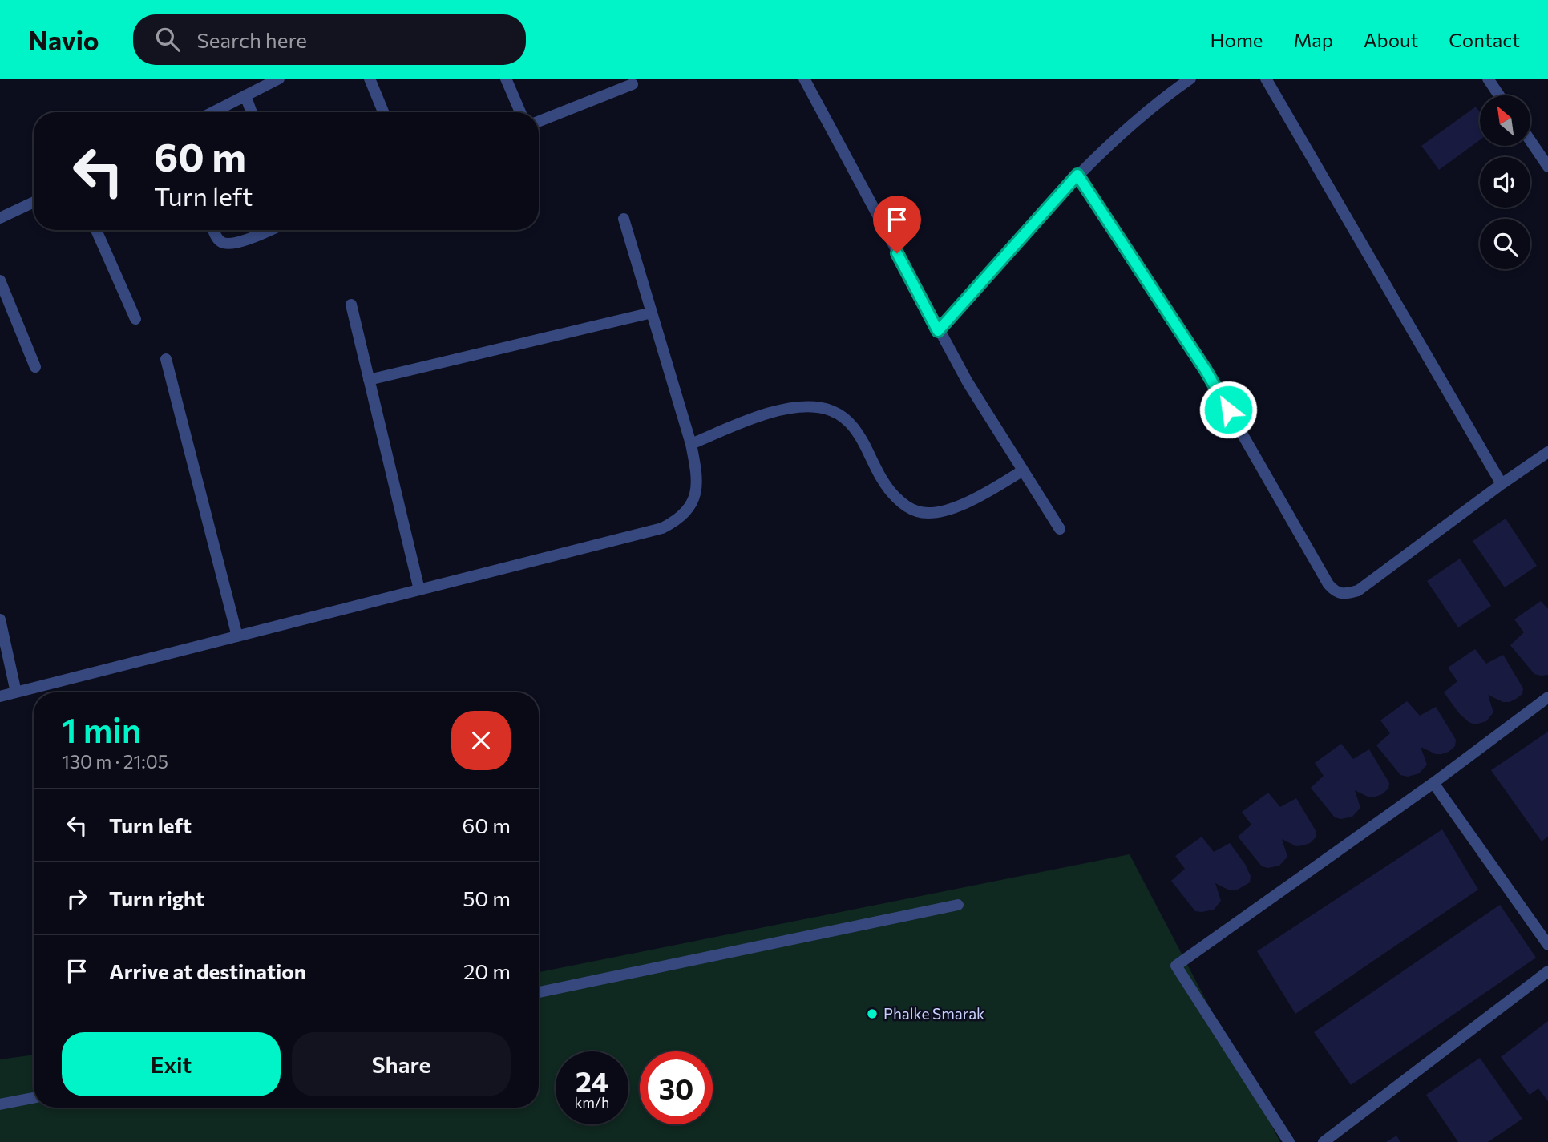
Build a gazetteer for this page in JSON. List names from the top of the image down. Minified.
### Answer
{"places":["Phalke Smarak"],"north":"top left","page":{"header":"Navio","search":"Search here","nav":["Home","Map","About","Contact"],"turn":["60 m","Turn left"],"heading":["1 min","130 m · 21:05"],"list":[{"name":"Turn left","value":"60 m"},{"name":"Turn right","value":"50 m"},{"name":"Arrive at destination","value":"20 m"}],"buttons":["Exit","Share"],"speed":"24 km/h","limit":"30"}}
